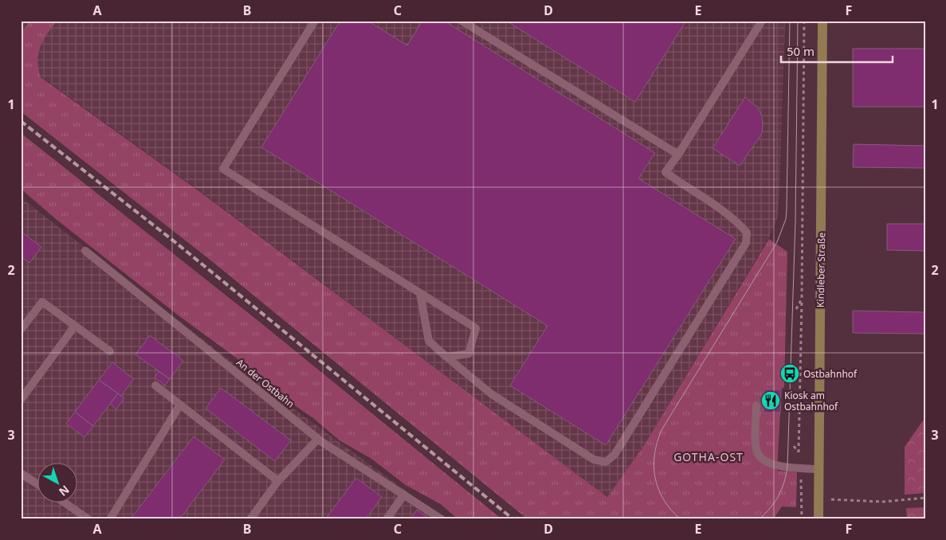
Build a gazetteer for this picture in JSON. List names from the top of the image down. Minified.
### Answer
{"streets":{"main road":["Kindleber Straße"],"lane":["An der Ostbahn"]},"districts":["GOTHA-OST"],"places":{"bus stop":["Ostbahnhof"],"restaurant":["Kiosk am Ostbahnhof"]},"scale_bar":"50 m","north":"bottom right","grid":{"columns":["A","B","C","D","E","F"],"rows":["1","2","3"]}}
